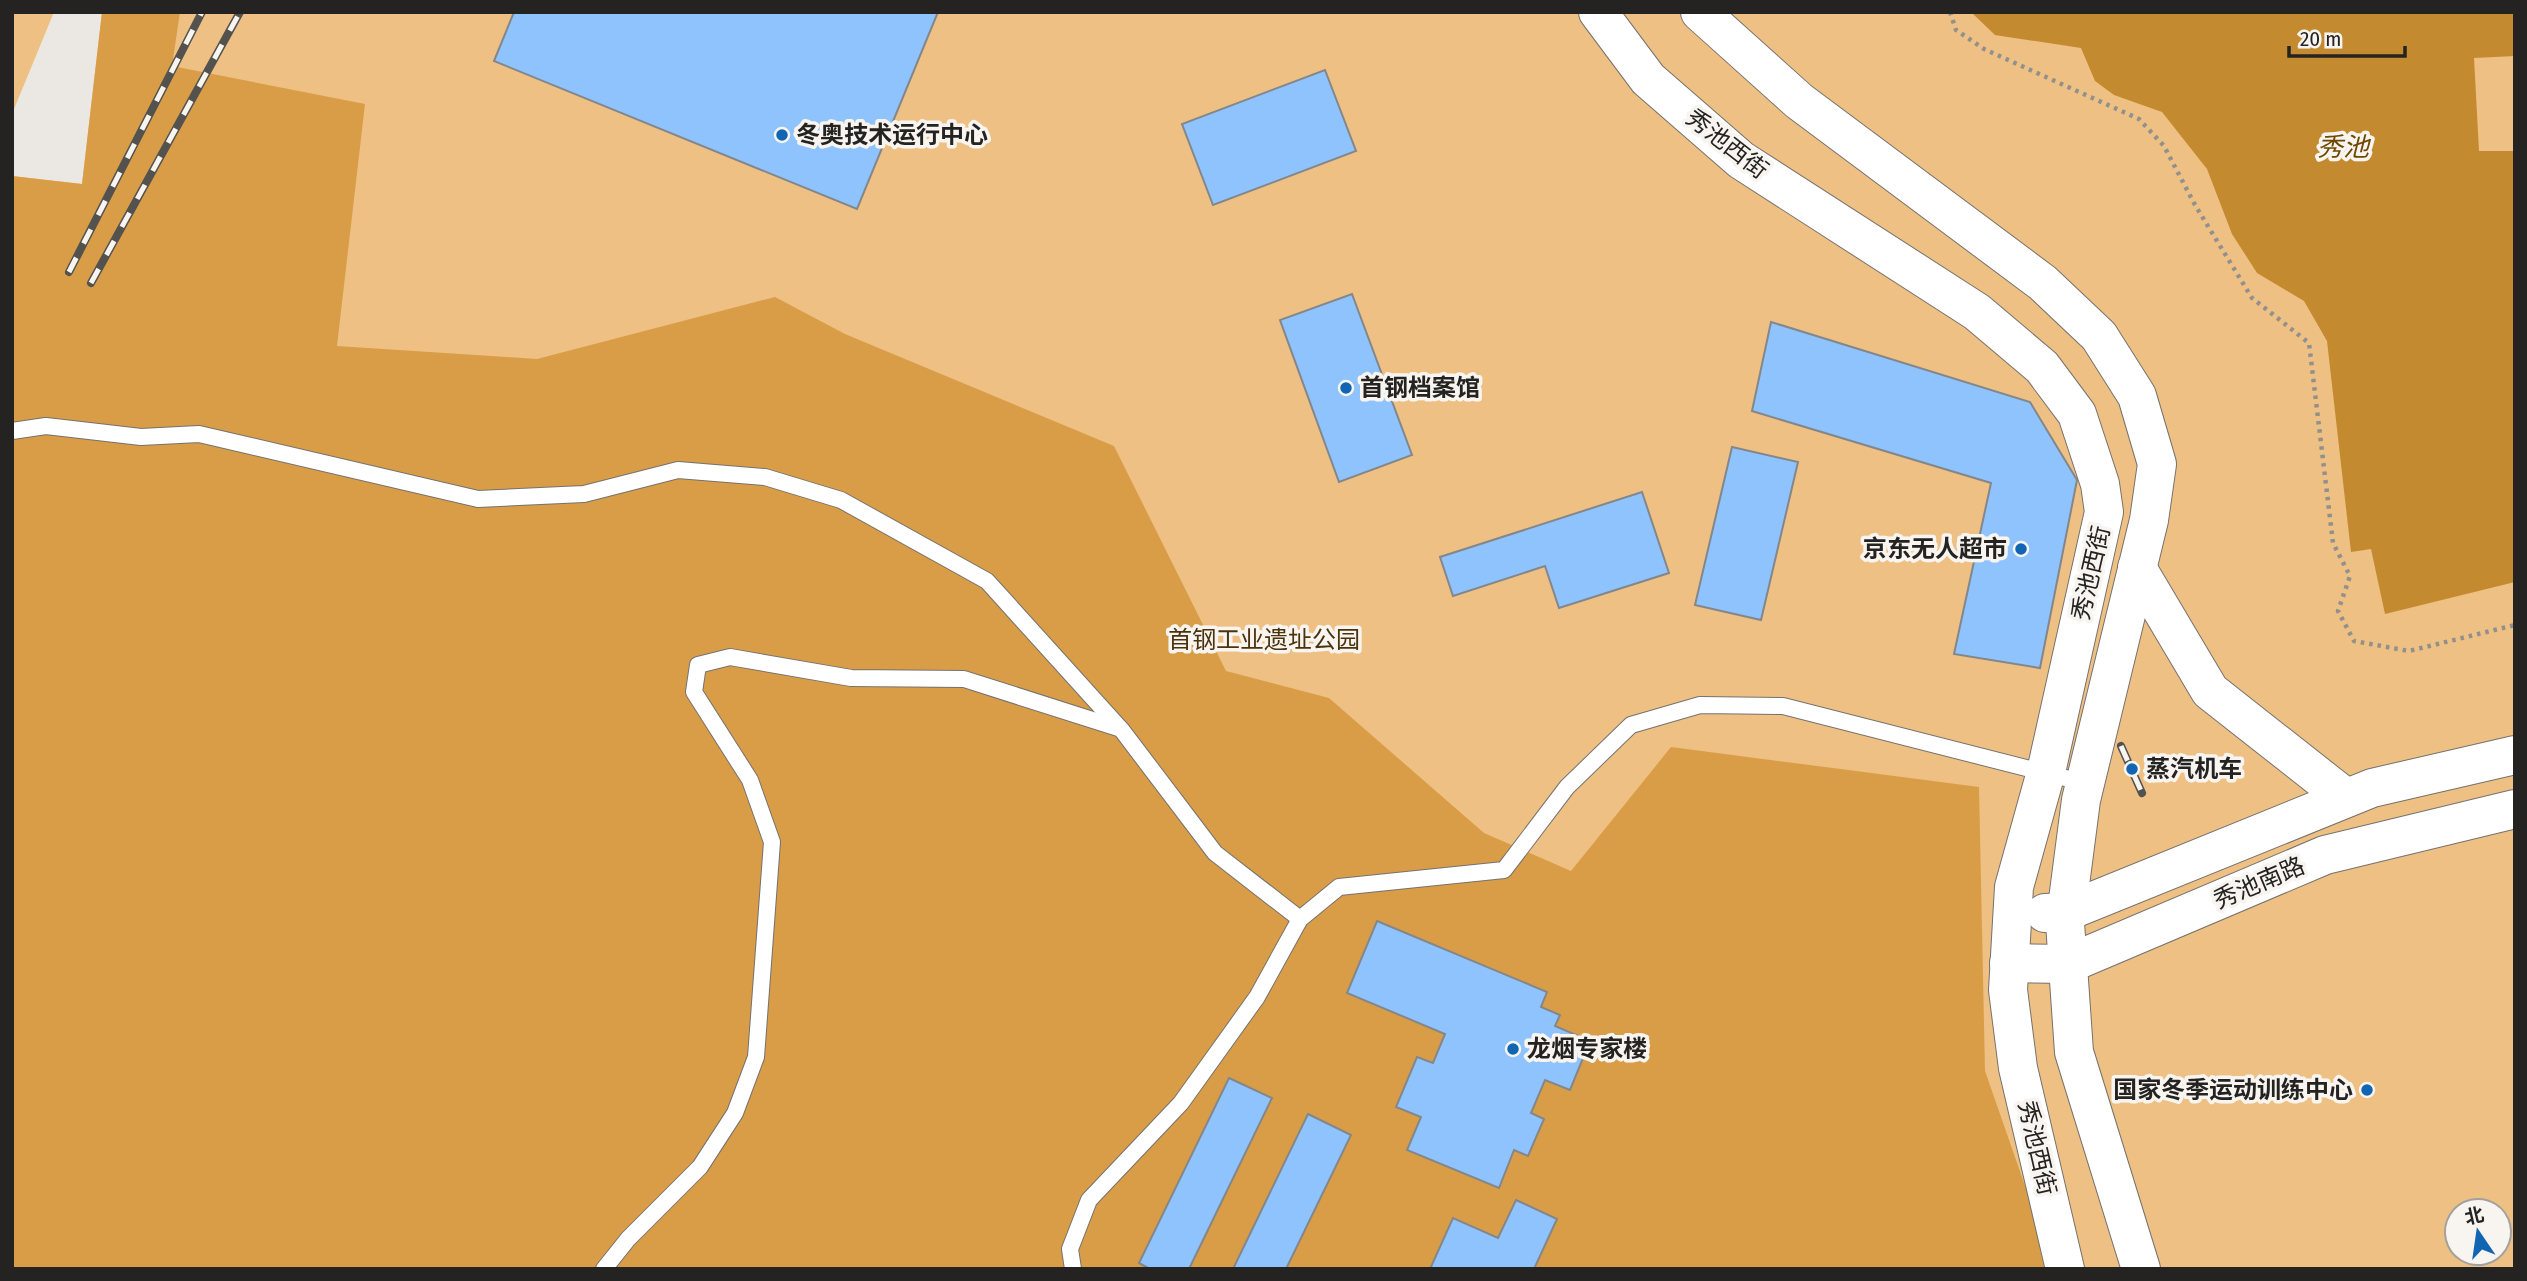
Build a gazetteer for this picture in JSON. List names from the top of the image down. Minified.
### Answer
{"streets":{"street":["秀池西街","秀池南路"]},"crossings":[["秀池西街","秀池南路"]],"water":["秀池"],"parks":["首钢工业遗址公园"],"places":["冬奥技术运行中心","首钢档案馆","京东无人超市","蒸汽机车","龙烟专家楼","国家冬季运动训练中心"],"scale_bar":"20 m","north":"top"}
